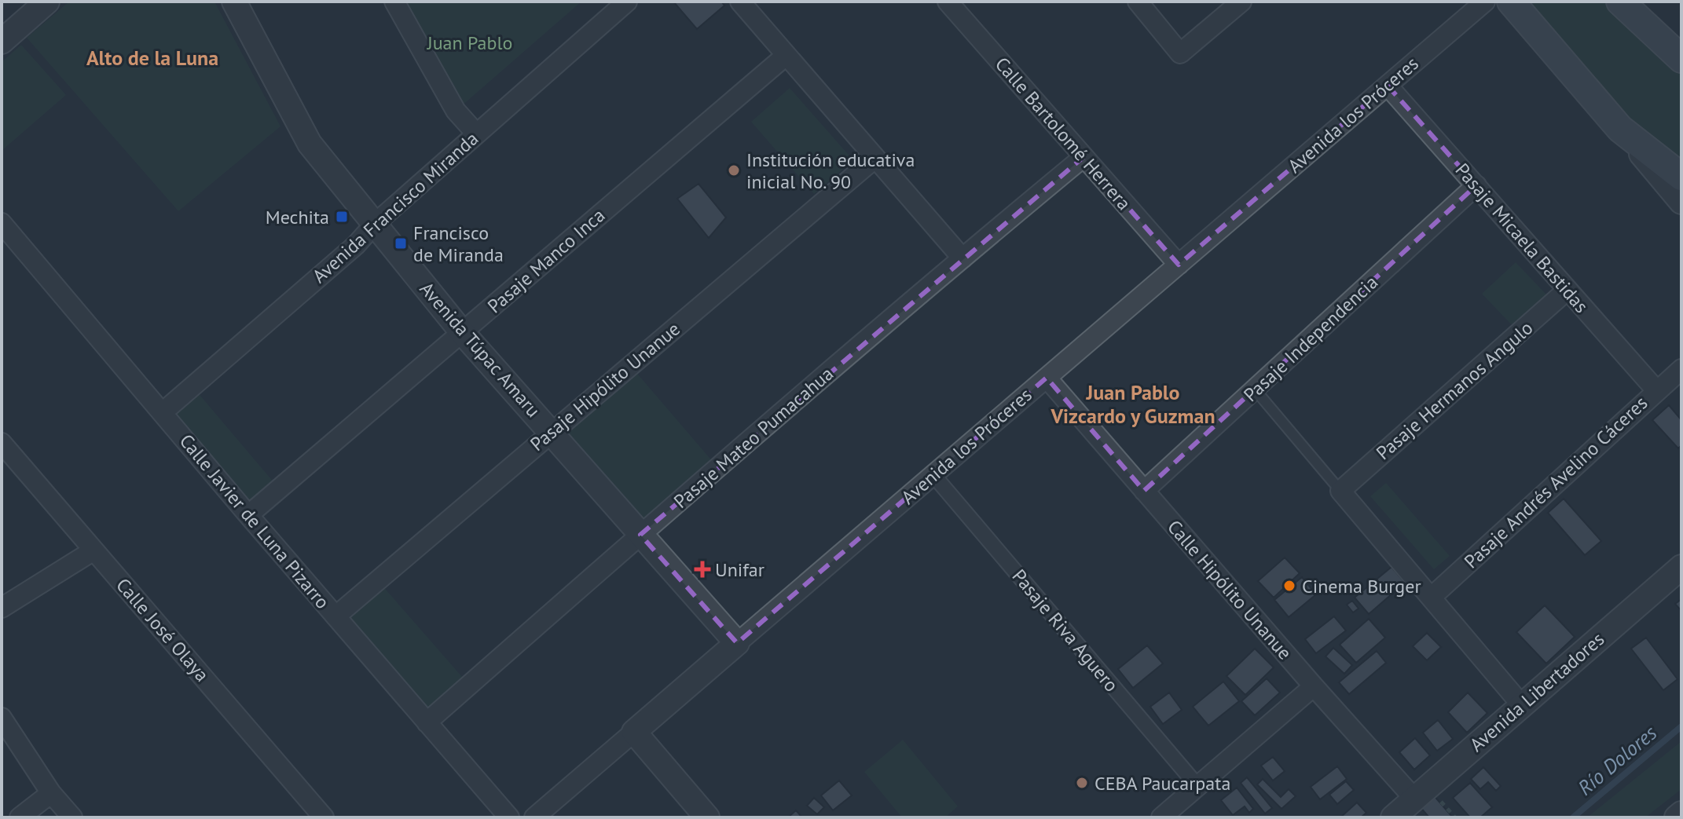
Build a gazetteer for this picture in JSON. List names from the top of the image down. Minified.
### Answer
{"streets":{"street":["Avenida los Próceres","Calle Bartolomé Herrera","Avenida Francisco Miranda","Pasaje Micaela Bastidas","Pasaje Manco Inca","Pasaje Independencia","Avenida Túpac Amaru","Pasaje Hipólito Unanue","Pasaje Hermanos Angulo","Pasaje Mateo Pumacahua","Pasaje Andrés Avelino Cáceres","Calle Javier de Luna Pizarro","Calle Hipólito Unanue","Calle José Olaya","Pasaje Riva Aguero","Avenida Libertadores"]},"crossings":[["Avenida los Próceres","Calle Bartolomé Herrera"],["Avenida los Próceres","Pasaje Micaela Bastidas"],["Avenida los Próceres","Avenida Túpac Amaru"],["Avenida los Próceres","Calle Hipólito Unanue"],["Avenida los Próceres","Pasaje Riva Aguero"],["Calle Bartolomé Herrera","Pasaje Mateo Pumacahua"],["Avenida Francisco Miranda","Avenida Túpac Amaru"],["Avenida Francisco Miranda","Calle Javier de Luna Pizarro"],["Pasaje Micaela Bastidas","Pasaje Independencia"],["Pasaje Micaela Bastidas","Pasaje Hermanos Angulo"],["Pasaje Micaela Bastidas","Pasaje Andrés Avelino Cáceres"],["Pasaje Manco Inca","Avenida Túpac Amaru"],["Pasaje Manco Inca","Calle Javier de Luna Pizarro"],["Pasaje Independencia","Calle Hipólito Unanue"],["Avenida Túpac Amaru","Pasaje Hipólito Unanue"],["Avenida Túpac Amaru","Pasaje Mateo Pumacahua"],["Pasaje Hipólito Unanue","Calle Javier de Luna Pizarro"],["Pasaje Mateo Pumacahua","Calle Javier de Luna Pizarro"],["Calle Hipólito Unanue","Avenida Libertadores"]],"districts":["Alto de la Luna","Juan Pablo Vizcardo y Guzman"],"water":["Río Dolores"],"parks":["Juan Pablo"],"places":{"other":["Institución educativa inicial No. 90","Cinema Burger","CEBA Paucarpata"],"transit":["Mechita","Francisco de Miranda"],"health":["Unifar"]}}
